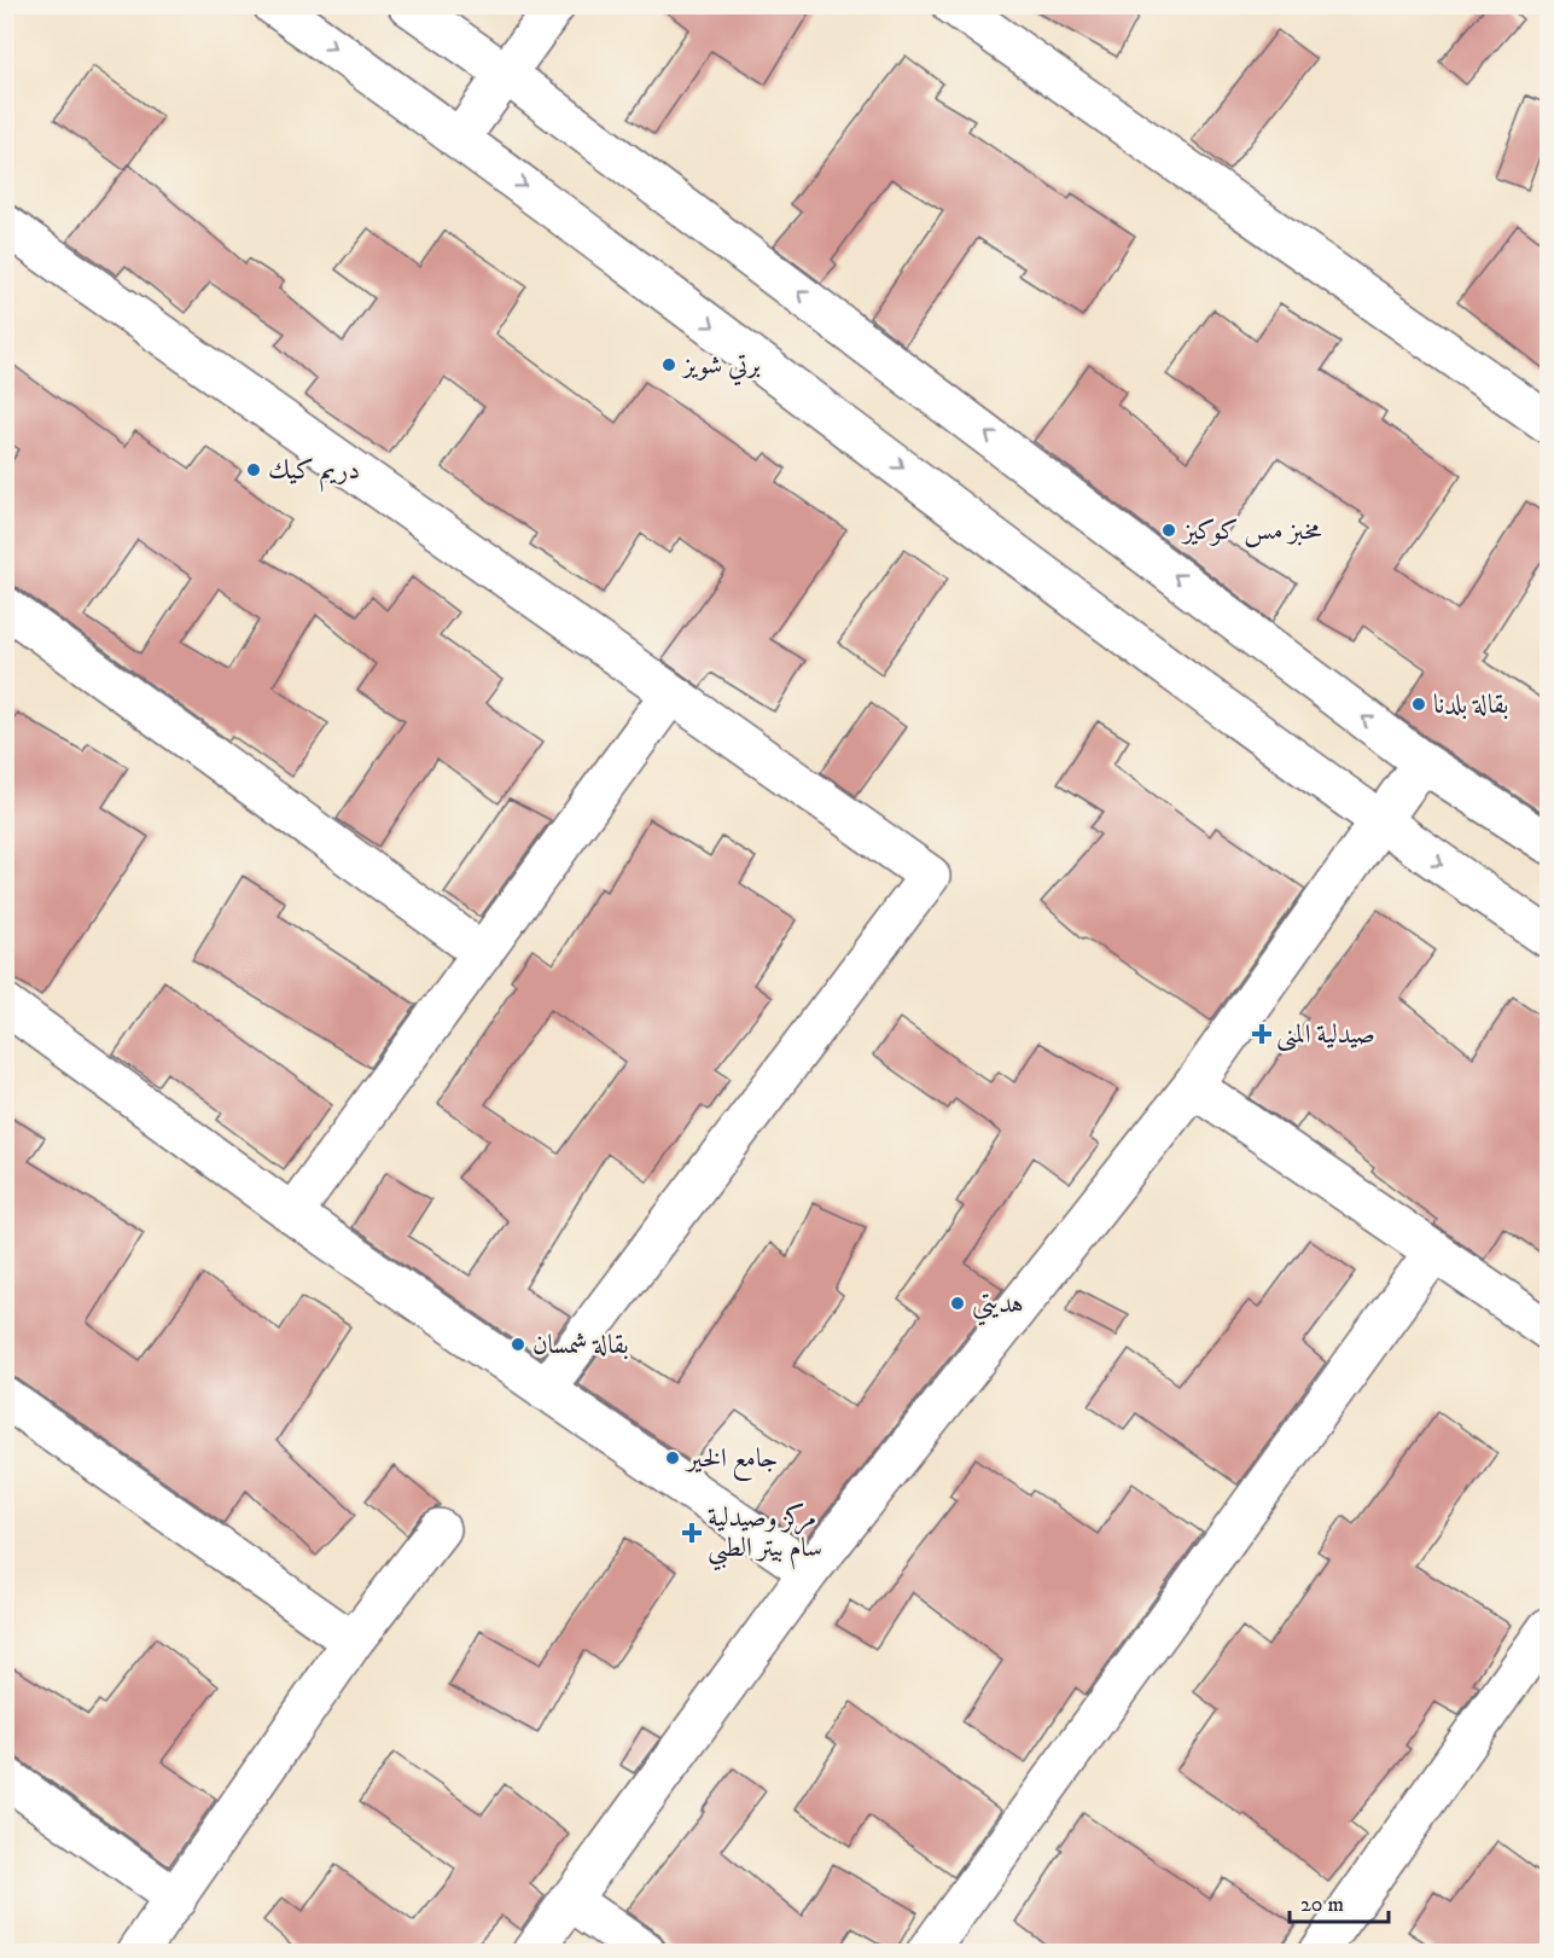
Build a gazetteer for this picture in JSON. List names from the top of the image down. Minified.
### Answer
{"places":{"other":["برتي شويز","دريم كيك","مخبز مس كوكيز","بقالة بلدنا","هديتي","بقالة شمسان","جامع الخير"],"health":["صيدلية المنى","مركز وصيدلية سام بيتر الطبي"]},"scale_bar":"20 m"}
